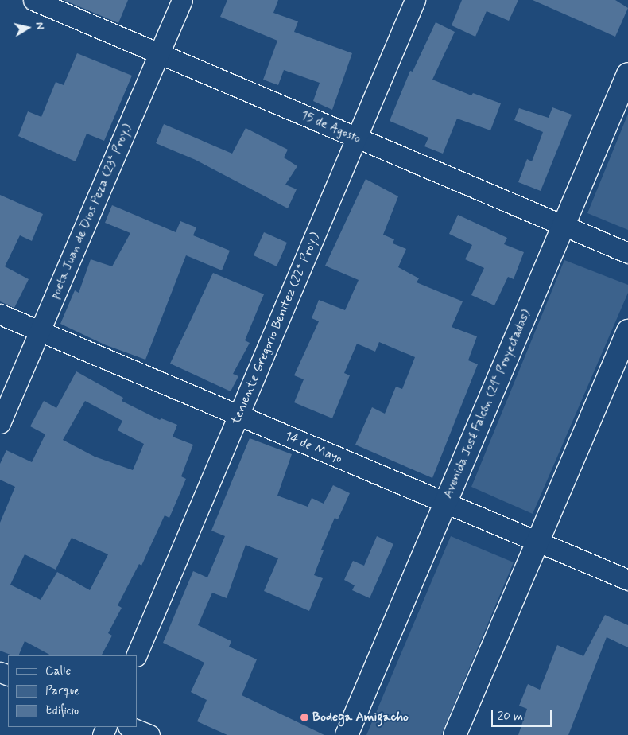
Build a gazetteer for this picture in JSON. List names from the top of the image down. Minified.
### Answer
{"streets":{"main road":["Avenida José Falcón (21ª Proyectadas)"],"street":["15 de Agosto","poeta Juan de Dios Peza (23ª Proy.)","teniente Gregorio Benitez (22ª Proy.)","14 de Mayo"]},"crossings":[["15 de Agosto","poeta Juan de Dios Peza (23ª Proy.)"],["15 de Agosto","teniente Gregorio Benitez (22ª Proy.)"],["15 de Agosto","Avenida José Falcón (21ª Proyectadas)"],["poeta Juan de Dios Peza (23ª Proy.)","14 de Mayo"],["teniente Gregorio Benitez (22ª Proy.)","14 de Mayo"],["Avenida José Falcón (21ª Proyectadas)","14 de Mayo"]],"places":["Bodega Amigacho"],"legend":["Calle","Parque","Edificio"],"scale_bar":"20 m","north":"right"}
